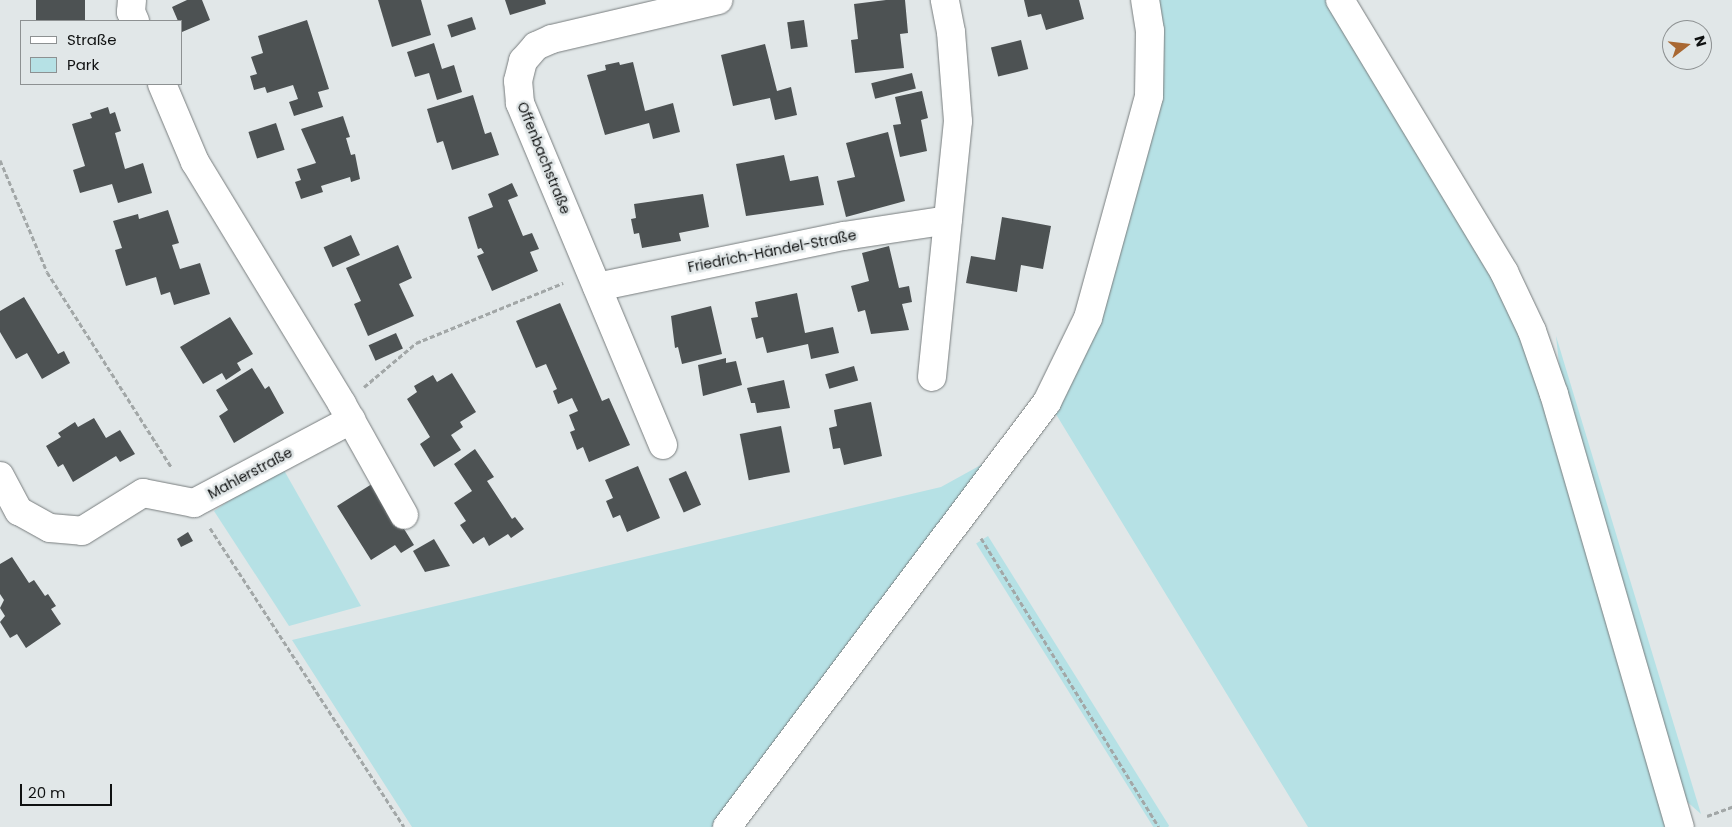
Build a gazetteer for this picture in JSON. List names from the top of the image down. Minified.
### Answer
{"streets":{"street":["Offenbachstraße","Friedrich-Händel-Straße","Mahlerstraße"]},"crossings":[["Offenbachstraße","Friedrich-Händel-Straße"]],"legend":["Straße","Park"],"scale_bar":"20 m","north":"right"}
